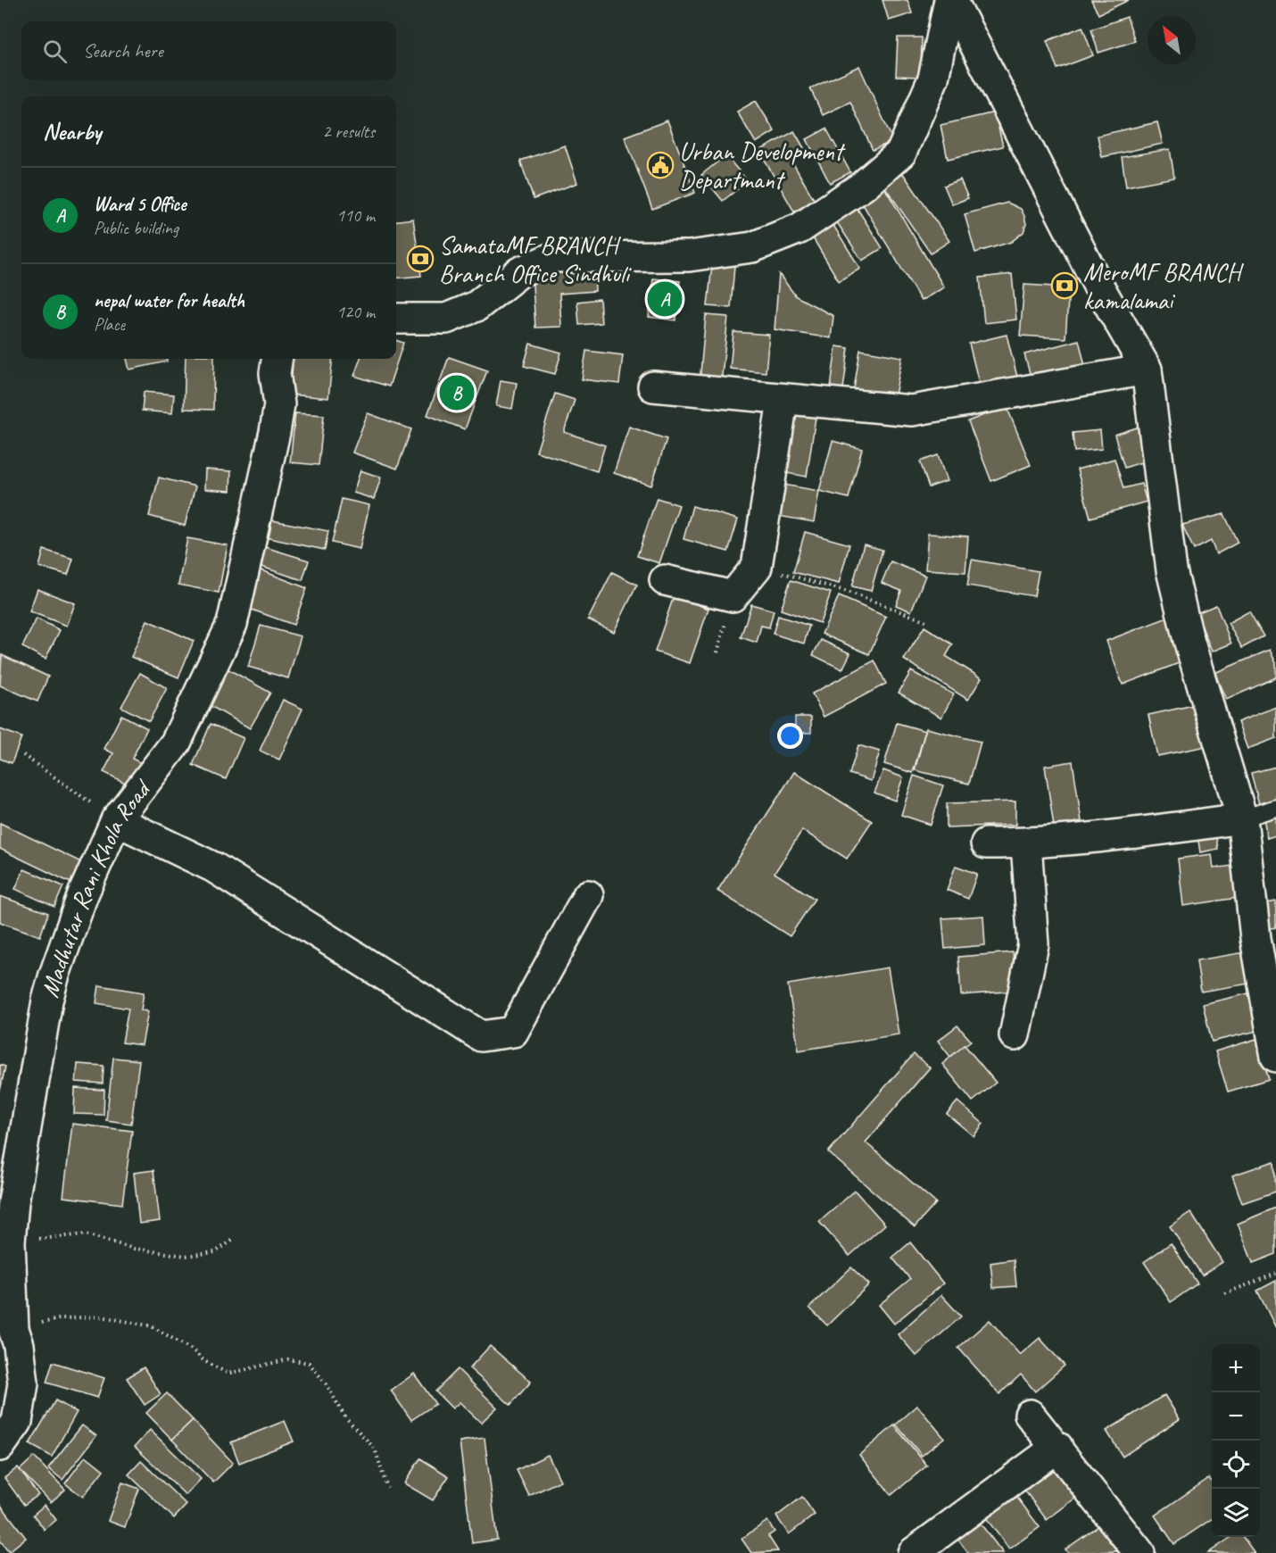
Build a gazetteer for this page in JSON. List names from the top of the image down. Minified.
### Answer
{"streets":{"street":["Madhutar Rani Khola Road"]},"places":{"public building":["Urban Development Departmant"],"bank":["SamataMF BRANCH Branch Office Sindhuli","MeroMF BRANCH kamalamai"]},"north":"top left","page":{"search":"Search here","heading":["Nearby","2 results"],"list":[{"mark":"A","name":"Ward 5 Office","note":"Public building","value":"110 m"},{"mark":"B","name":"nepal water for health","note":"Place","value":"120 m"}],"pins":["A","B"],"map_buttons":["+","−"]}}
